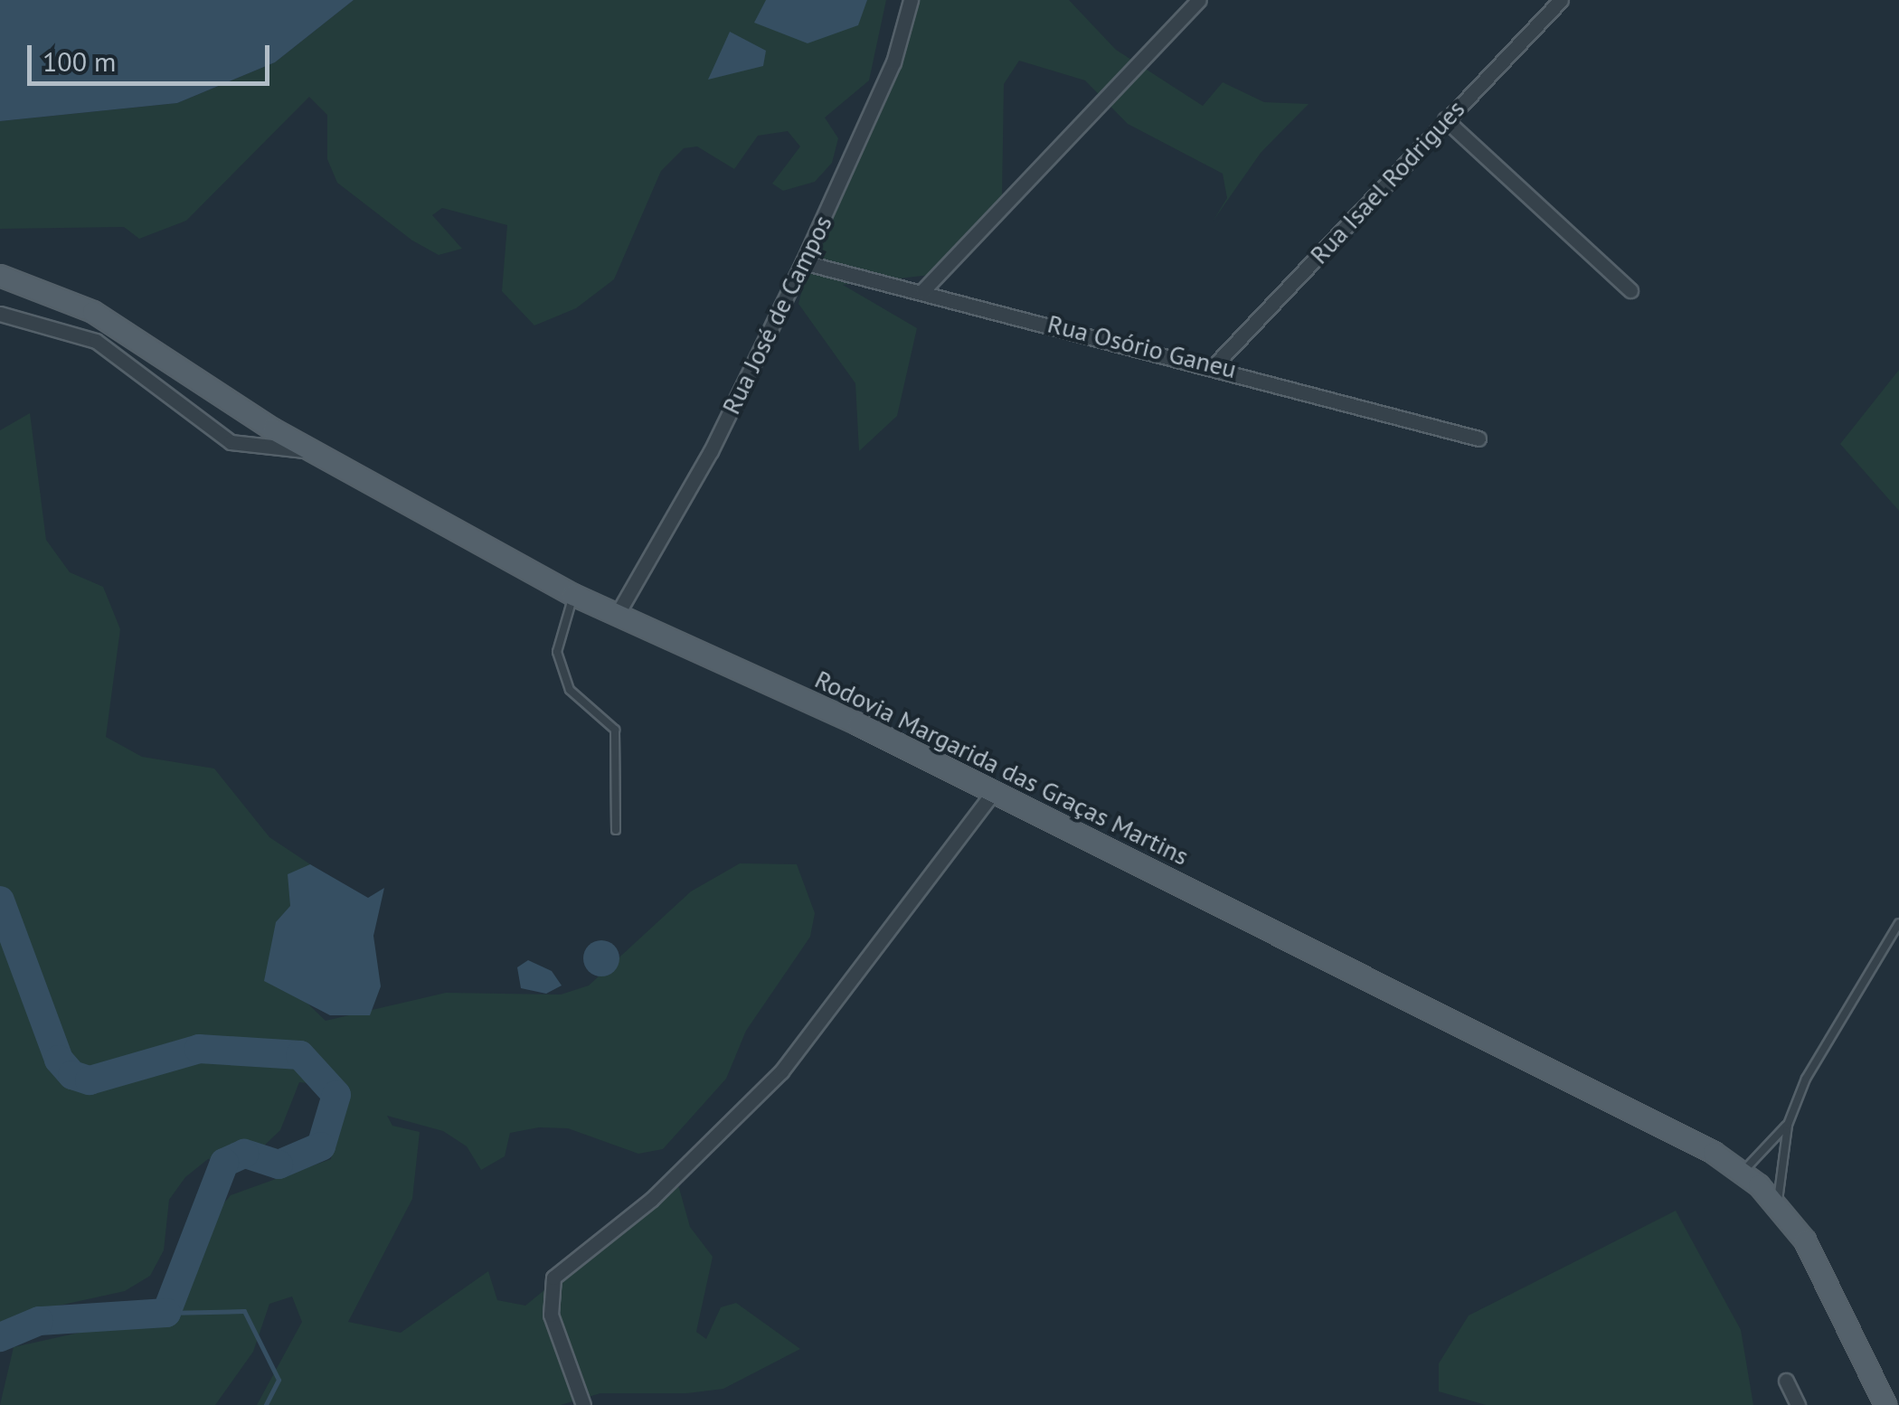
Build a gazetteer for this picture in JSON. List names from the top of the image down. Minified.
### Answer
{"streets":{"main road":["Rodovia Margarida das Graças Martins"],"street":["Rua Isael Rodrigues","Rua José de Campos","Rua Osório Ganeu"]},"crossings":[["Rua Isael Rodrigues","Rua Osório Ganeu"],["Rua José de Campos","Rua Osório Ganeu"],["Rua José de Campos","Rodovia Margarida das Graças Martins"]],"scale_bar":"100 m"}
